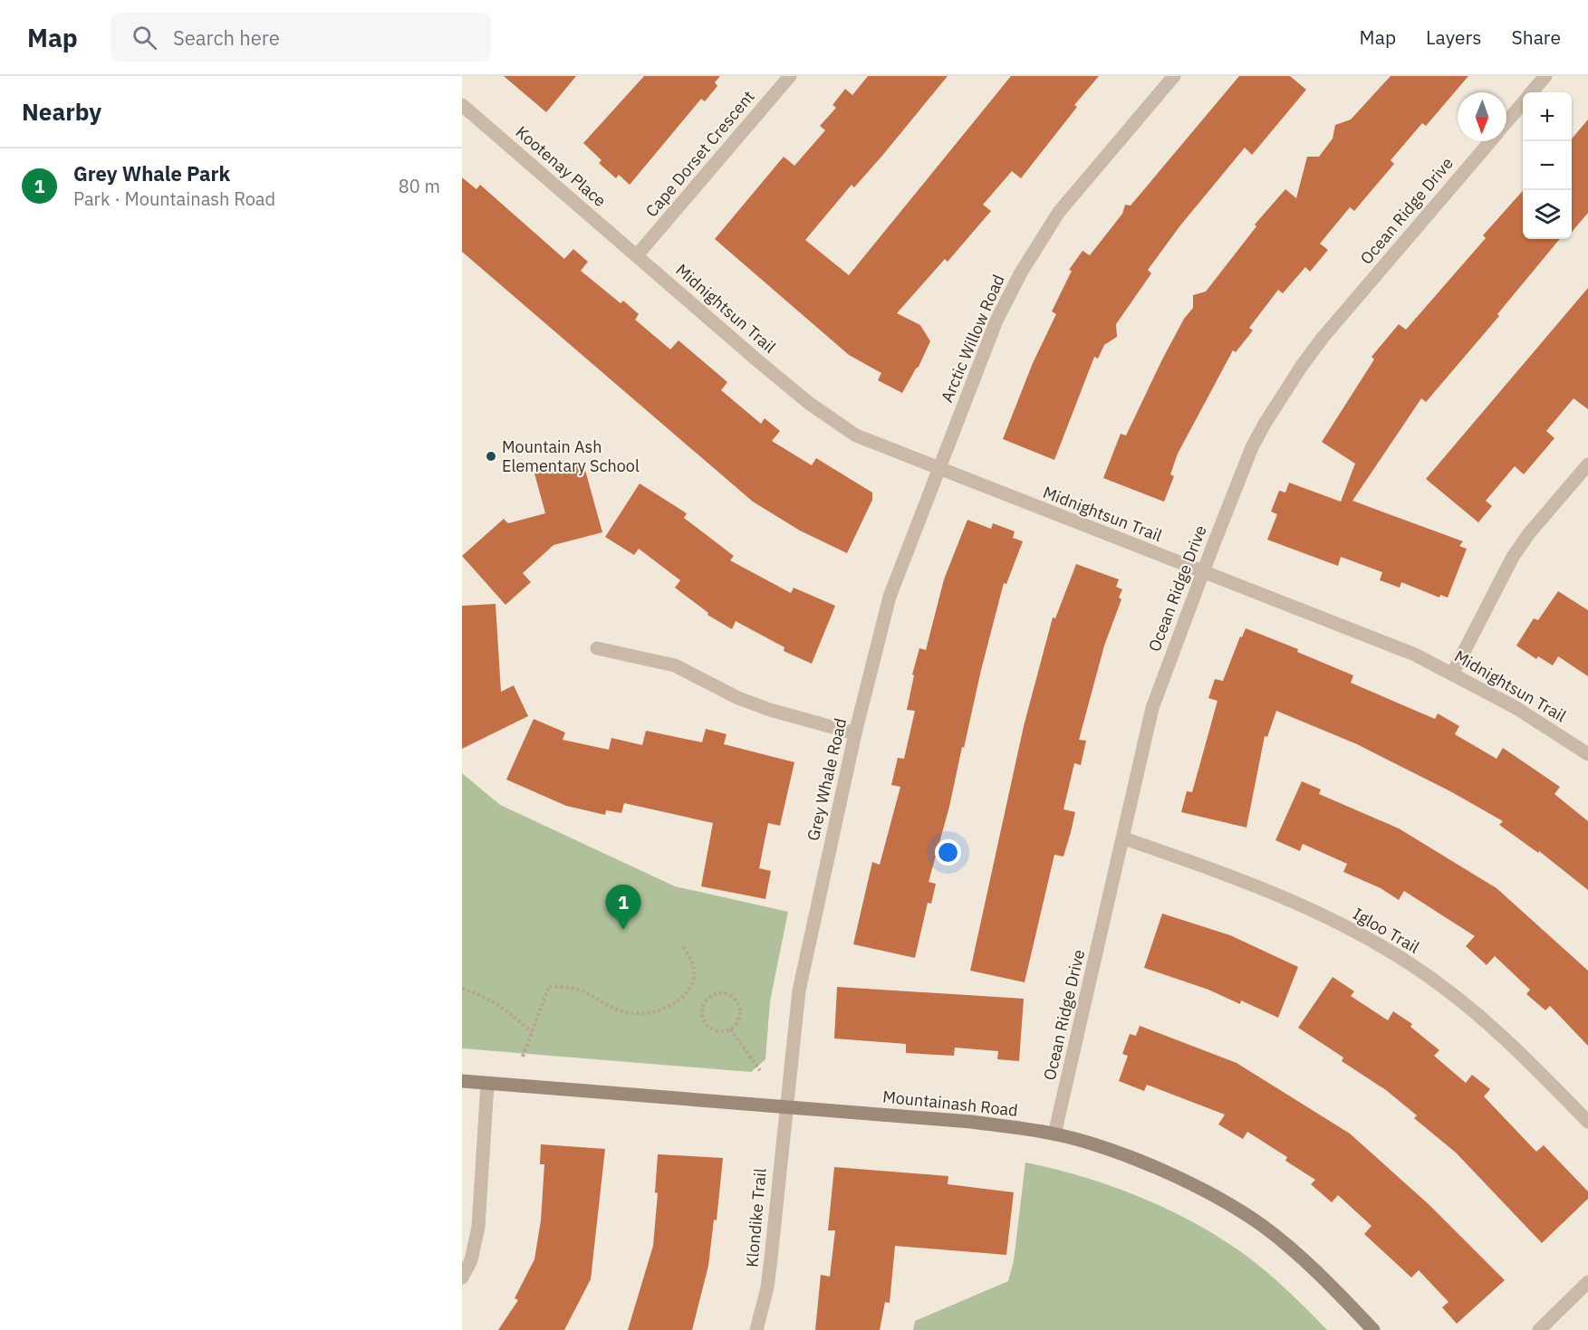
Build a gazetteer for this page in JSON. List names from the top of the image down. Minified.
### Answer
{"streets":{"street":["Cape Dorset Crescent","Kootenay Place","Ocean Ridge Drive","Midnightsun Trail","Arctic Willow Road","Grey Whale Road","Igloo Trail","Mountainash Road","Klondike Trail"]},"crossings":[["Cape Dorset Crescent","Kootenay Place"],["Cape Dorset Crescent","Midnightsun Trail"],["Kootenay Place","Midnightsun Trail"],["Ocean Ridge Drive","Midnightsun Trail"],["Ocean Ridge Drive","Igloo Trail"],["Ocean Ridge Drive","Mountainash Road"],["Midnightsun Trail","Arctic Willow Road"],["Midnightsun Trail","Grey Whale Road"],["Arctic Willow Road","Grey Whale Road"],["Grey Whale Road","Mountainash Road"],["Grey Whale Road","Klondike Trail"],["Mountainash Road","Klondike Trail"]],"places":["Mountain Ash Elementary School"],"north":"bottom","page":{"header":"Map","search":"Search here","nav":["Map","Layers","Share"],"heading":"Nearby","map_buttons":["+","−"],"list":[{"mark":"1","name":"Grey Whale Park","note":"Park · Mountainash Road","value":"80 m"}],"pins":"1"}}
